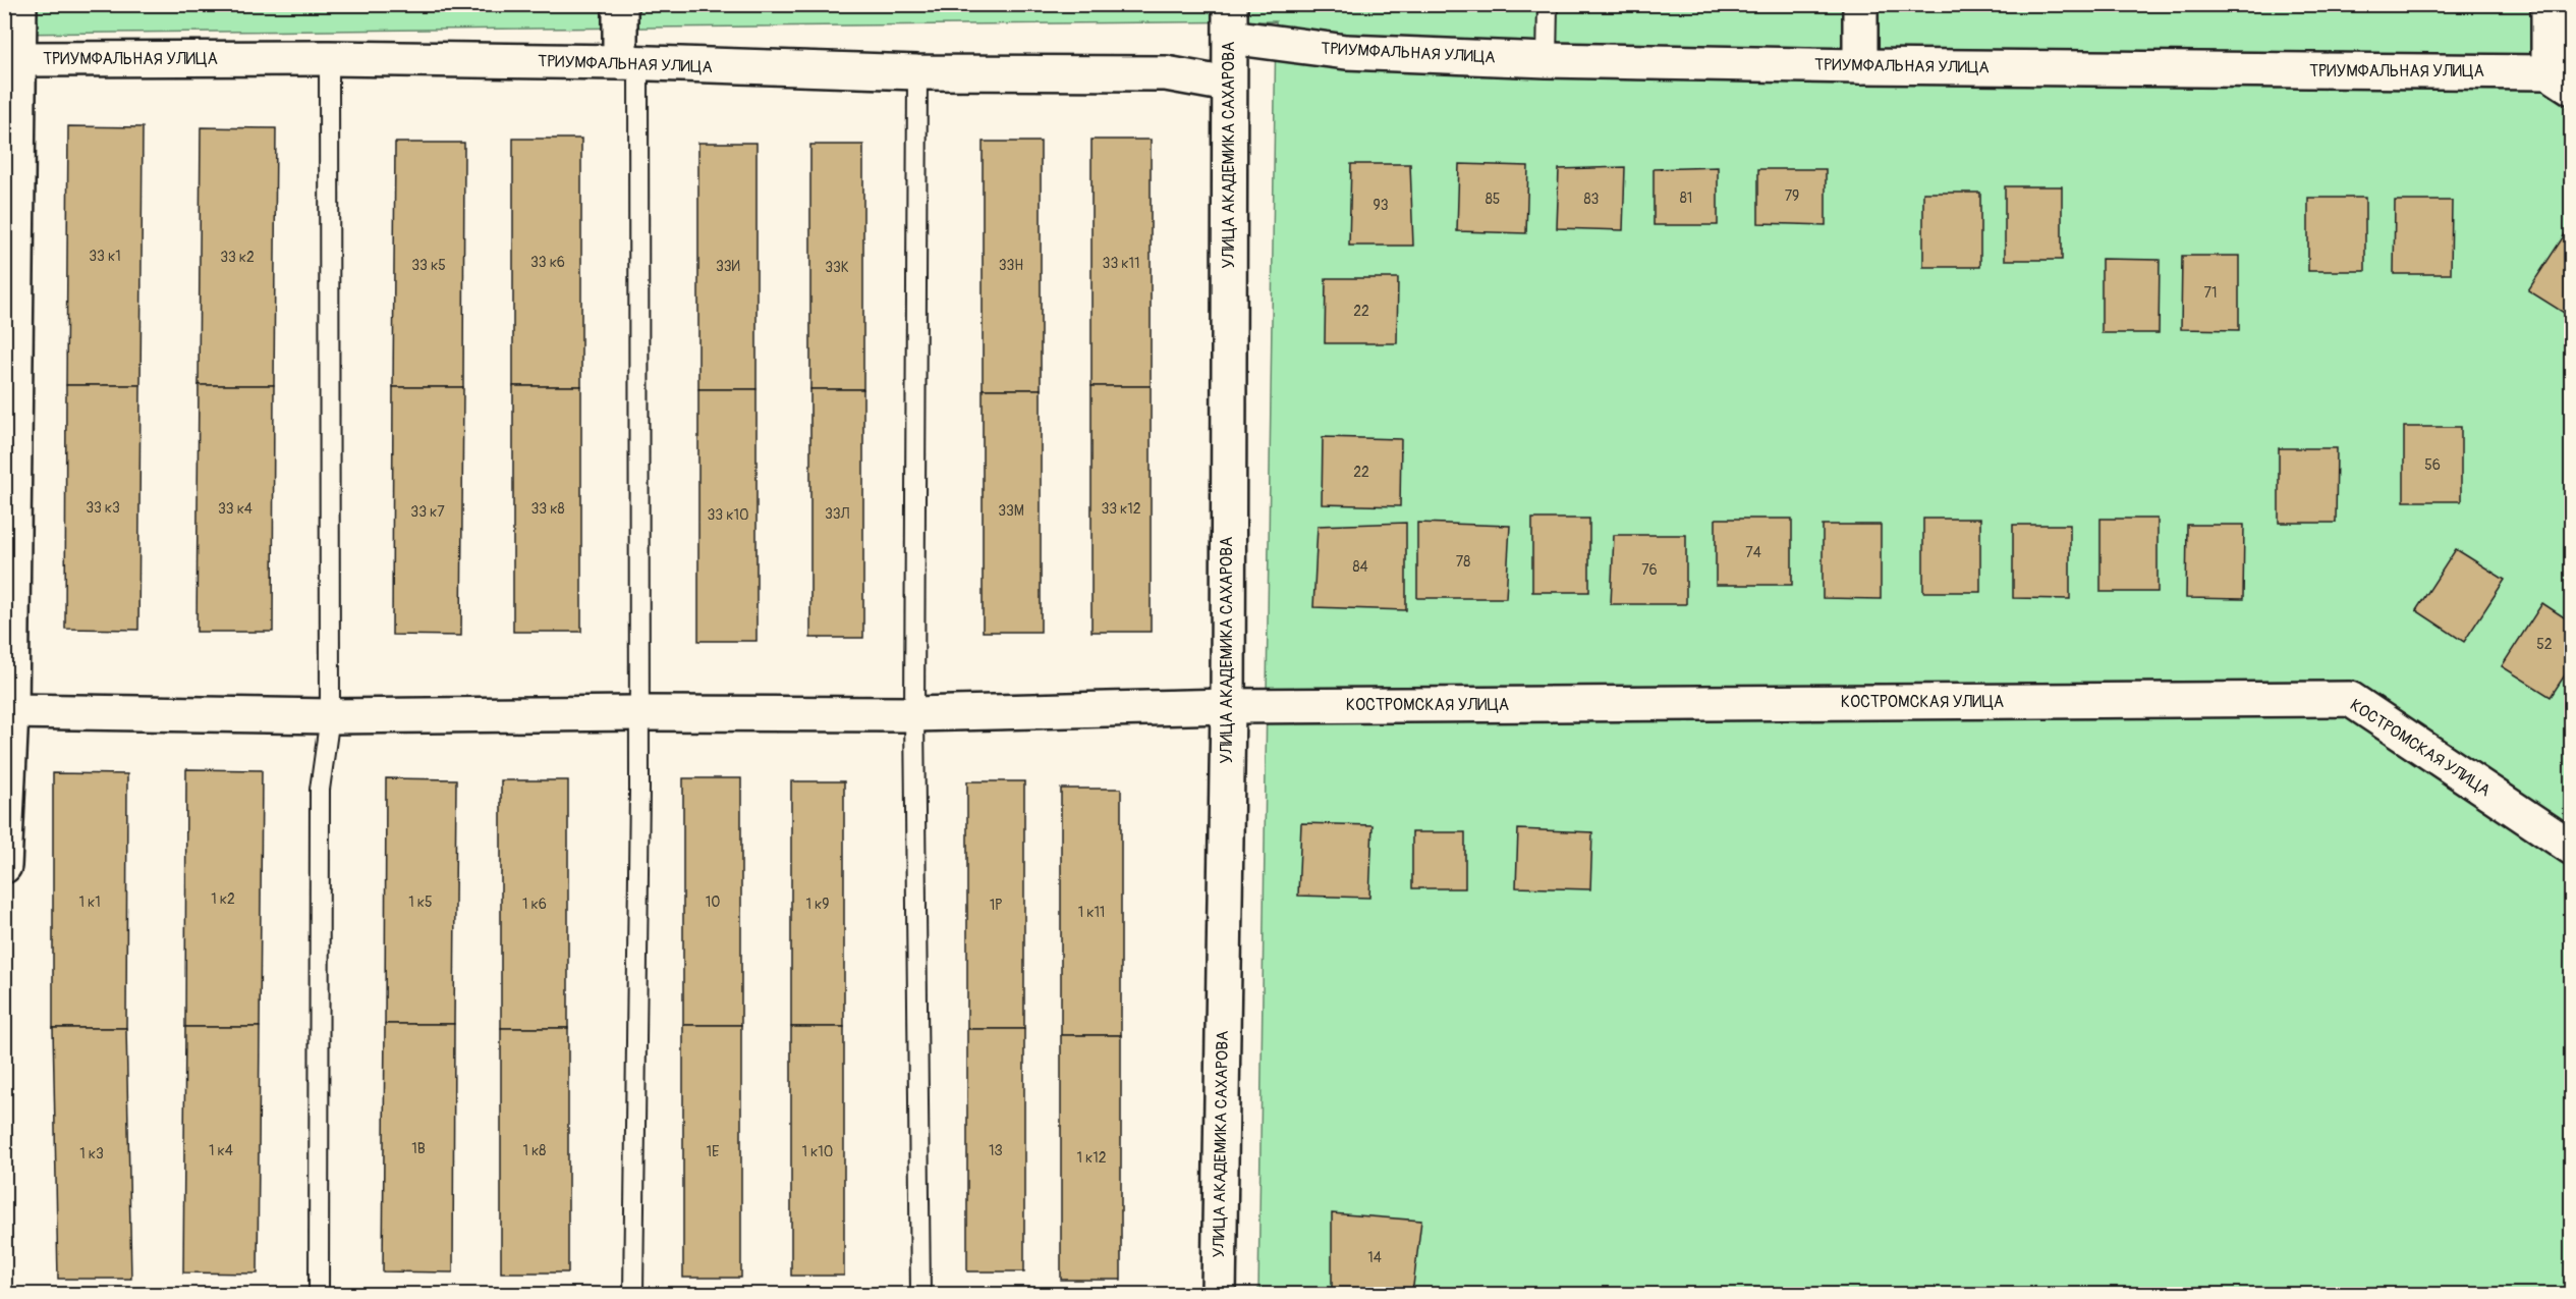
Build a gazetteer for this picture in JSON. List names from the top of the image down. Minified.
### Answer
{"streets":{"street":["ТРИУМФАЛЬНАЯ УЛИЦА","УЛИЦА АКАДЕМИКА САХАРОВА","КОСТРОМСКАЯ УЛИЦА"]},"crossings":[["ТРИУМФАЛЬНАЯ УЛИЦА","УЛИЦА АКАДЕМИКА САХАРОВА"],["УЛИЦА АКАДЕМИКА САХАРОВА","КОСТРОМСКАЯ УЛИЦА"]],"house_numbers":["79","81","85","83","93","33 к1","33 к2","33 к6","33 к11","33 к5","33Н","33И","33К","71","22","56","22","33 к3","33 к4","33 к8","33 к12","33М","33 к7","33Л","33 к10","74","78","84","76","52","1 к2","1 к1","1 к5","1О","1 к6","1 к9","1Р","1 к11","1В","1 к4","1 к8","1З","1Е","1 к10","1 к3","1 к12","14"]}
